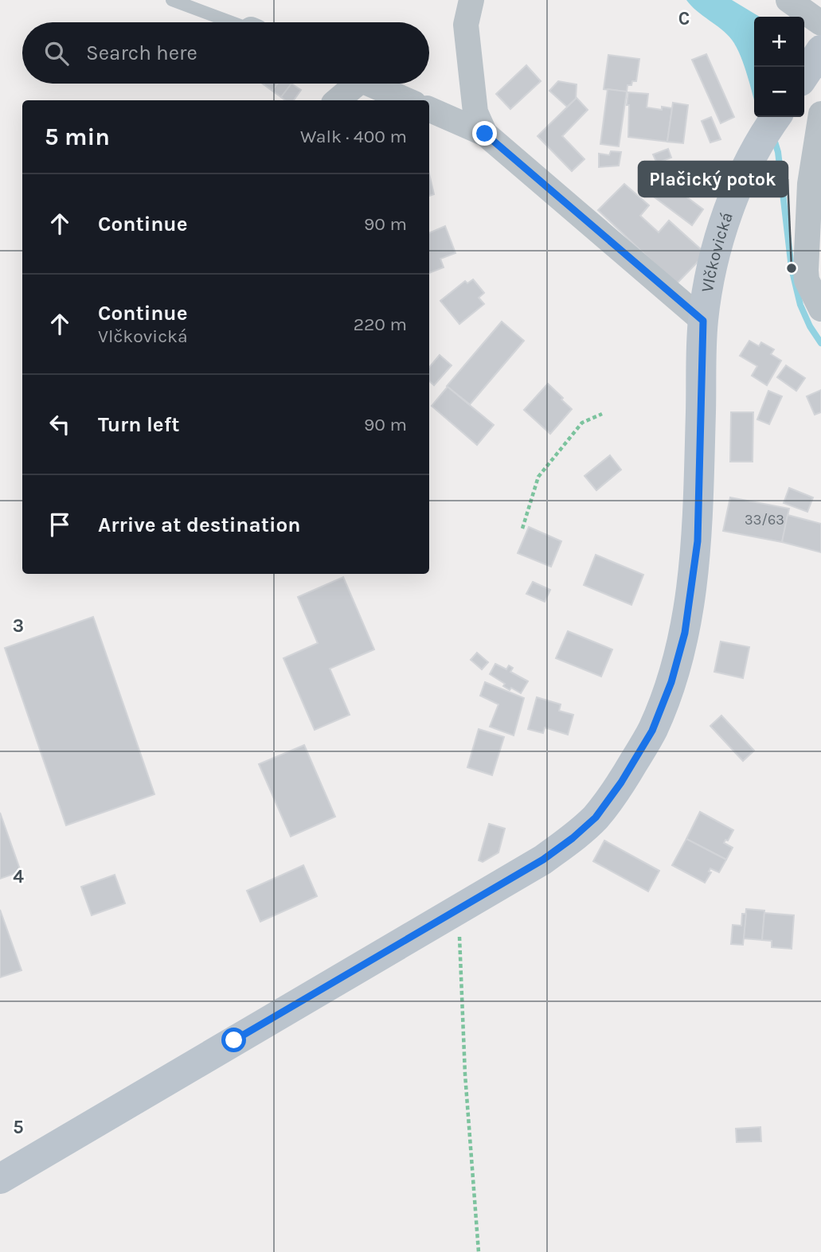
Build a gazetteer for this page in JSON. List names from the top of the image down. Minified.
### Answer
{"streets":{"street":["Vlčkovická"]},"places":["Plačický potok"],"house_numbers":["33/63"],"page":{"map_buttons":["+","−"],"search":"Search here","heading":["5 min","Walk · 400 m"],"list":[["Continue","90 m"],["Continue","Vlčkovická","220 m"],["Turn left","90 m"],"Arrive at destination"]},"grid":{"columns":["C"],"rows":["3","4","5"]}}
